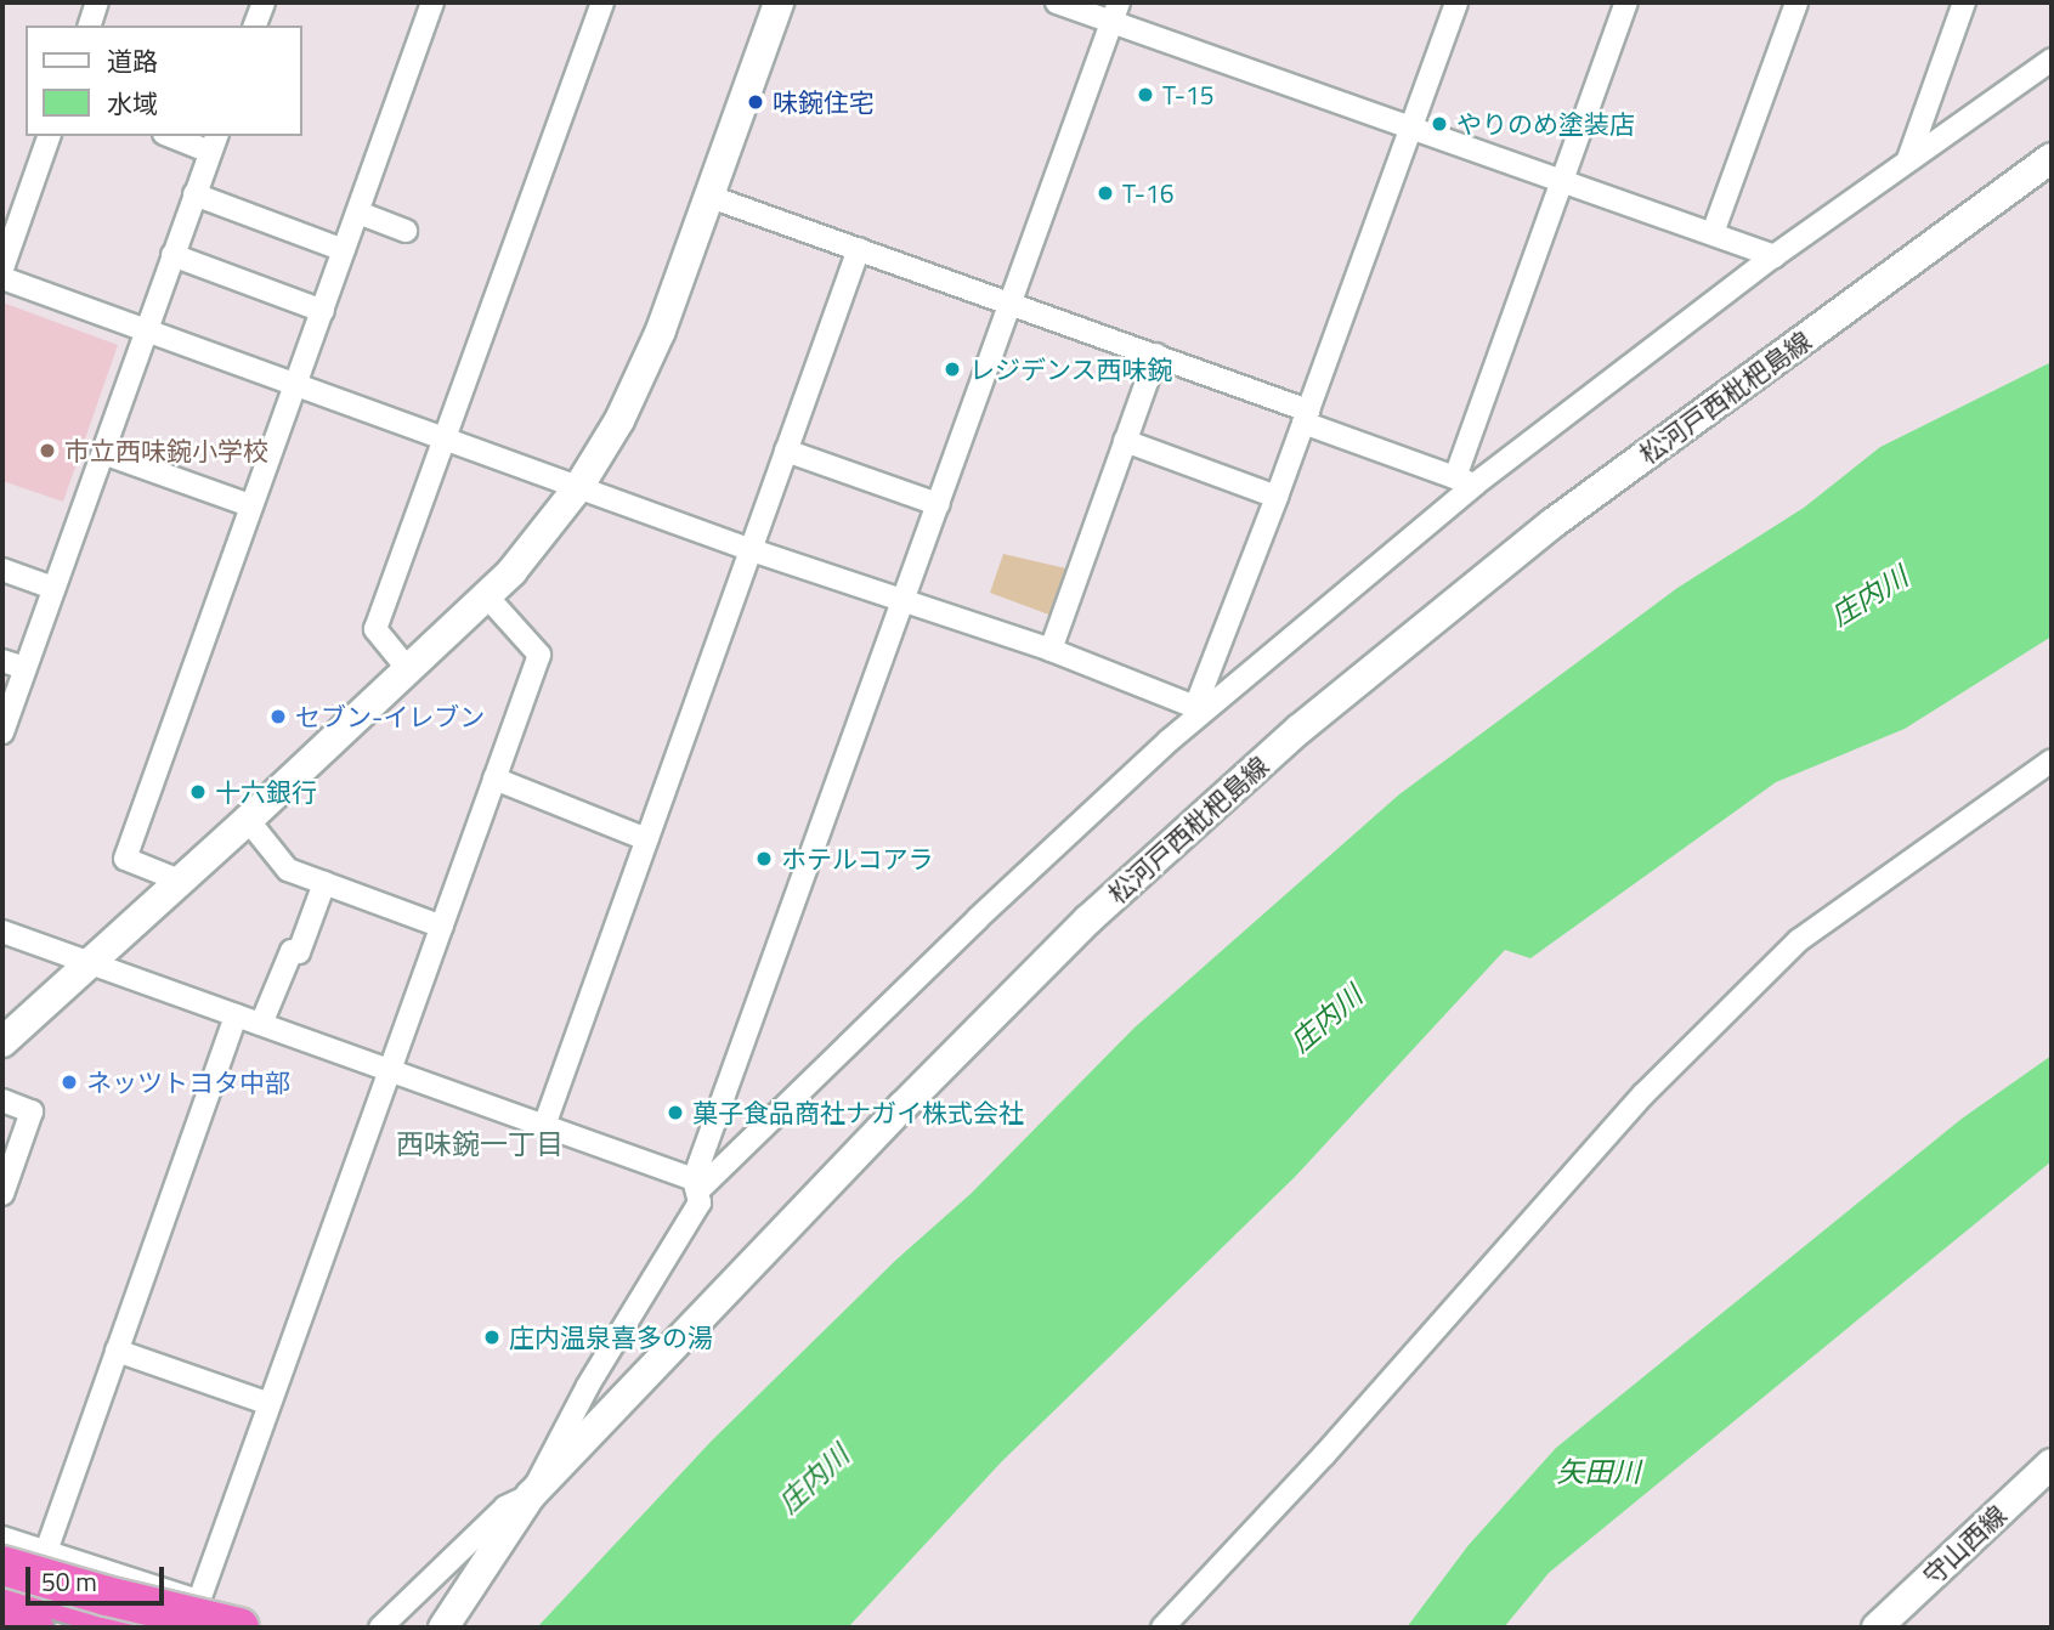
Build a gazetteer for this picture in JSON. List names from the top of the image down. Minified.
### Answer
{"streets":{"main road":["松河戸西枇杷島線","守山西線"]},"districts":["西味鋺一丁目"],"water":["庄内川","矢田川"],"places":["T-15","味鋺住宅","やりのめ塗装店","T-16","レジデンス西味鋺","市立西味鋺小学校","セブン-イレブン","十六銀行","ホテルコアラ","ネッツトヨタ中部","菓子食品商社ナガイ株式会社","庄内温泉喜多の湯"],"legend":["道路","水域"],"scale_bar":"50 m"}
